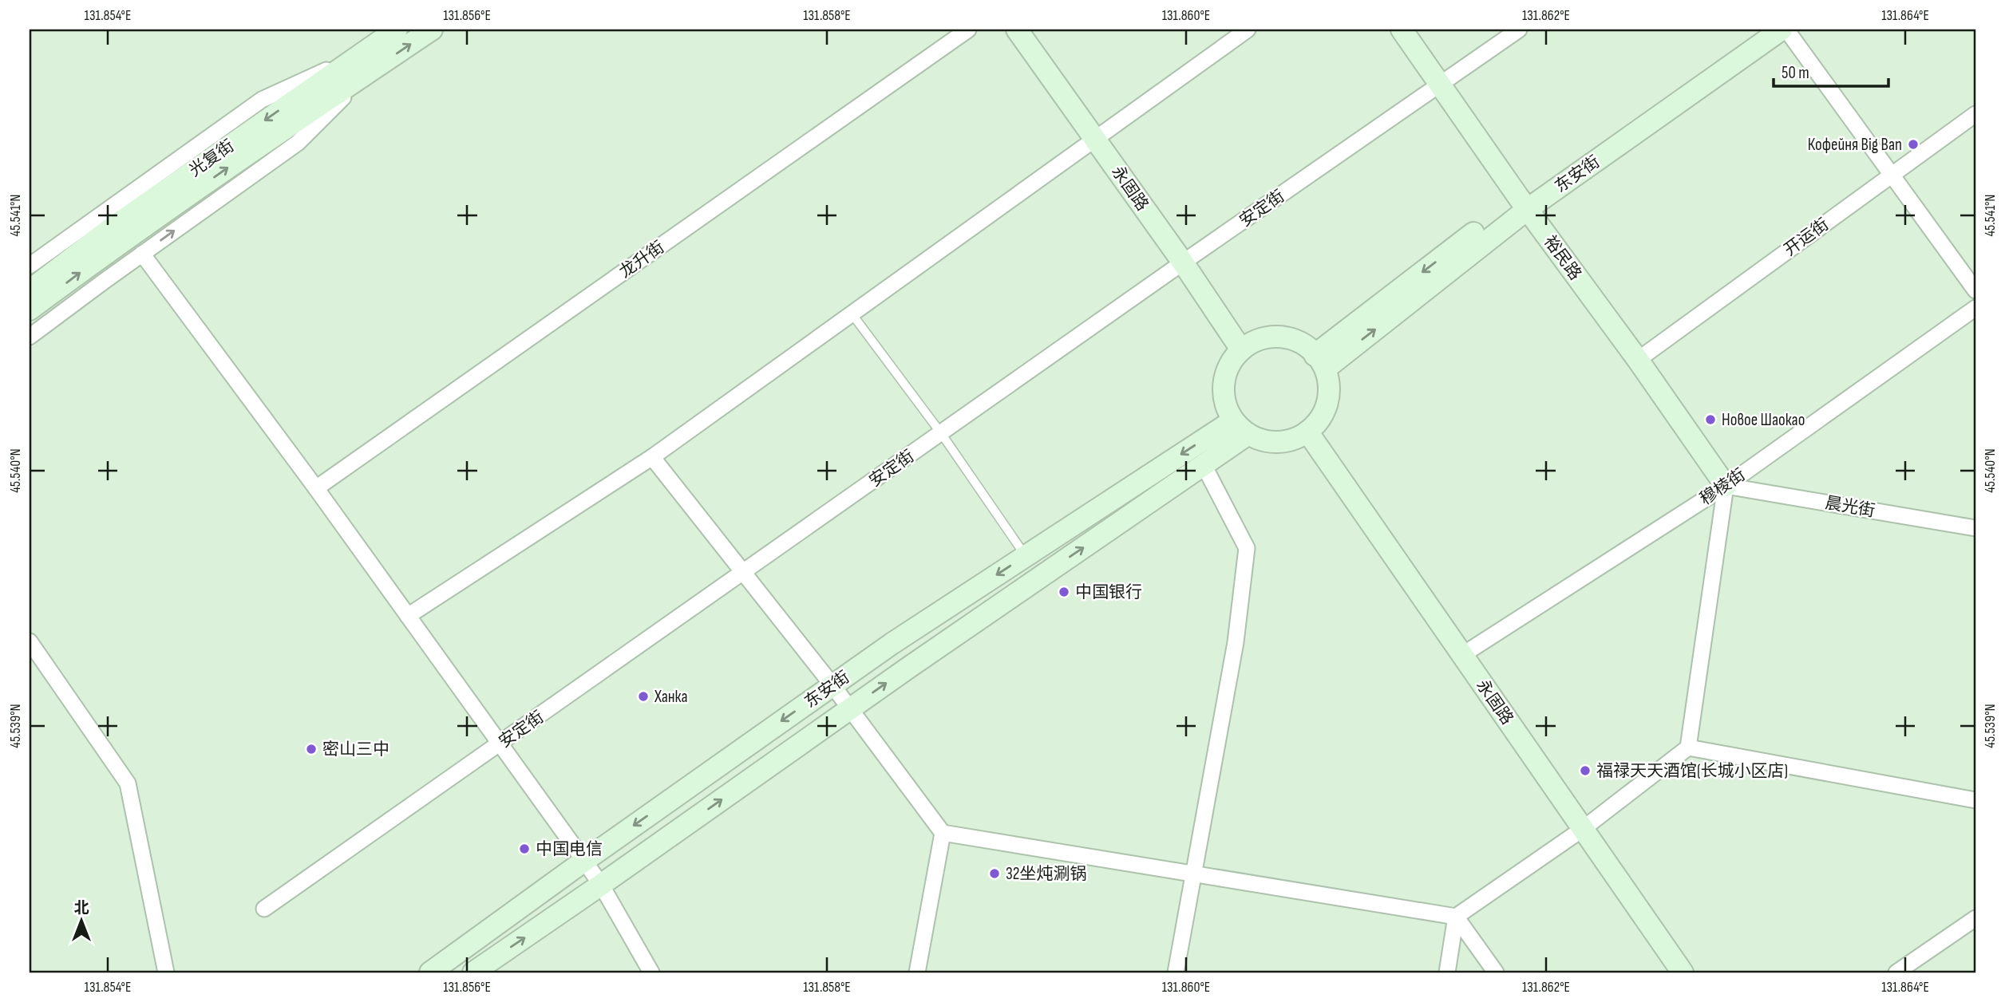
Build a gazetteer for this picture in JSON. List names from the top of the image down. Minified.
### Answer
{"streets":{"main road":["光复街","东安街","永固路","裕民路"],"street":["安定街","开运街","龙升街","穆棱街","晨光街"]},"crossings":[["东安街","永固路"],["东安街","裕民路"],["永固路","安定街"],["永固路","穆棱街"],["安定街","裕民路"],["开运街","裕民路"],["裕民路","穆棱街"],["裕民路","晨光街"],["穆棱街","晨光街"]],"places":["Кофейня Big Ban","Новое Шаокао","中国银行","Ханка","密山三中","福禄天天酒馆(长城小区店)","中国电信","32坐炖涮锅"],"scale_bar":"50 m","north":"top","coordinates":["131.854°E","131.856°E","131.858°E","131.860°E","131.862°E","131.864°E","45.541°N","45.540°N","45.539°N"]}
